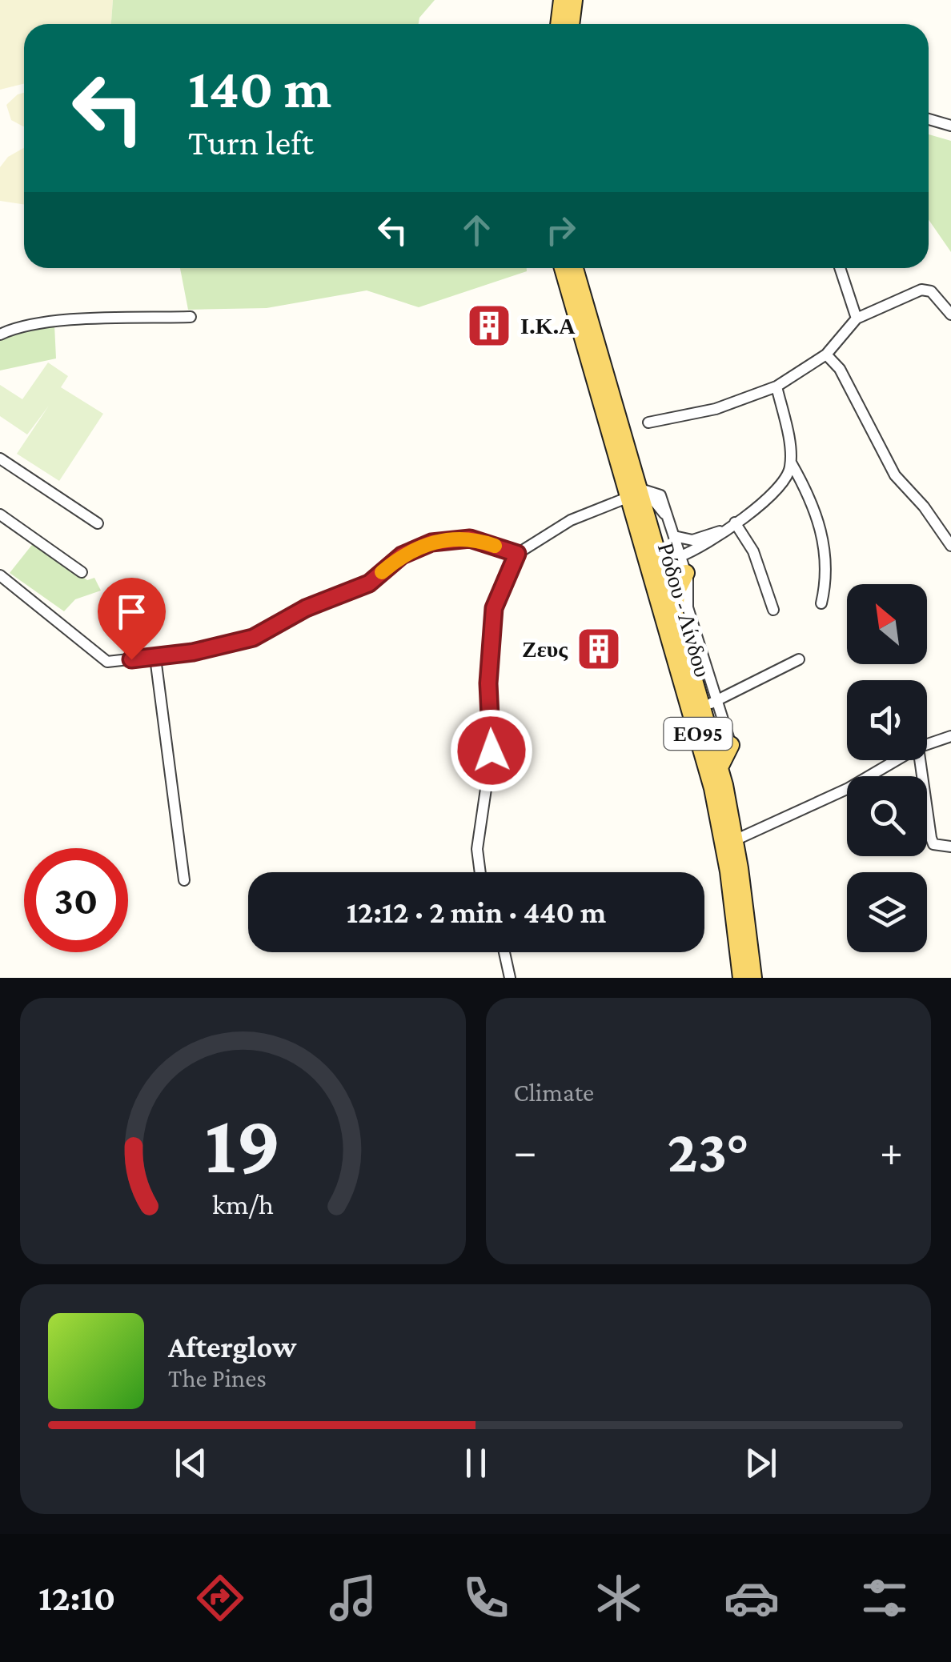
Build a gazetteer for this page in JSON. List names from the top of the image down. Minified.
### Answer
{"streets":{"main road":["Ρόδου - Λίνδου","ΕΟ95"]},"places":{"building":["Ι.Κ.Α","Ζευς"]},"north":"top left","page":{"turn":["140 m","Turn left"],"limit":"30","trip":"12:12 · 2 min · 440 m","tile":"Climate","heat":["−","23°","+"],"song":["Afterglow","The Pines"],"tabs":"12:10","gauge":["19","km/h"]}}
